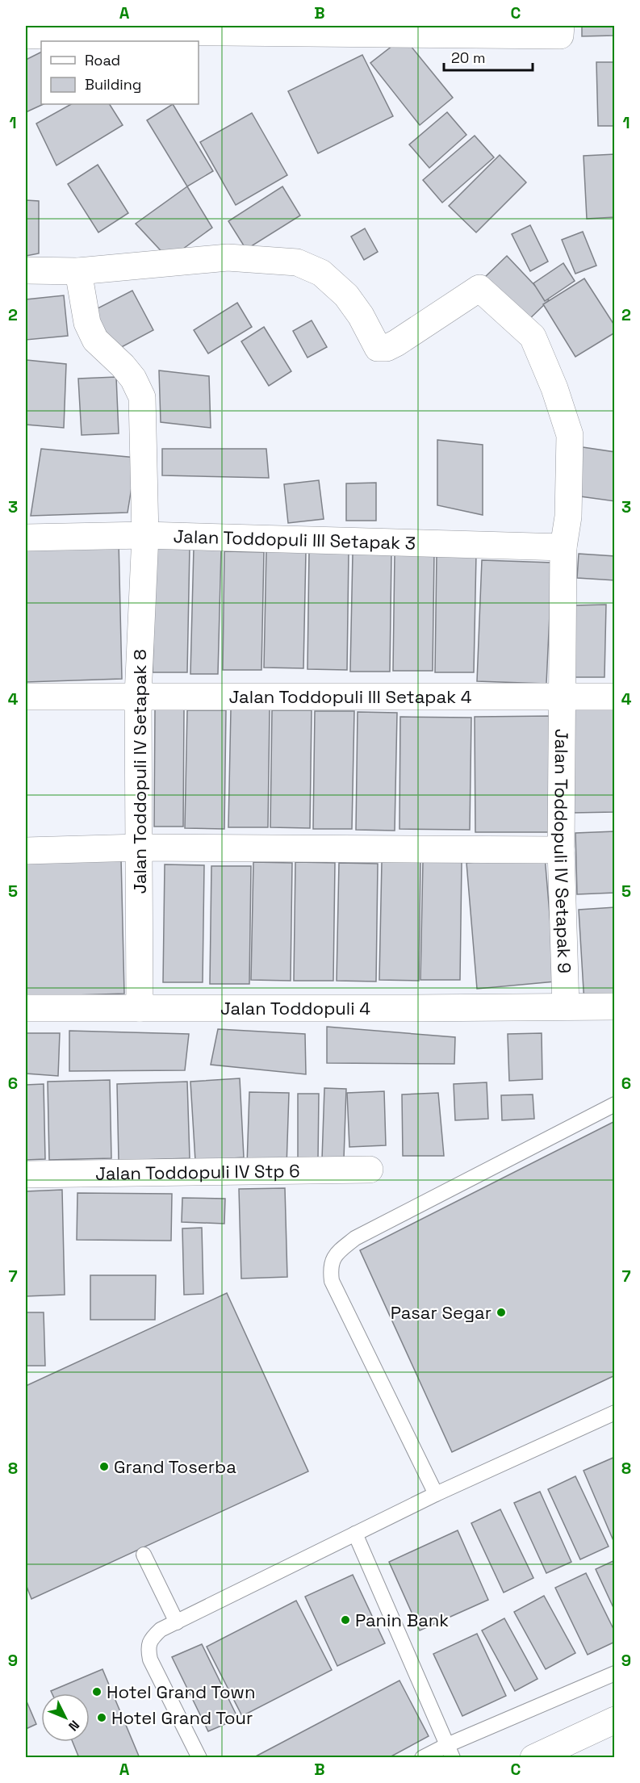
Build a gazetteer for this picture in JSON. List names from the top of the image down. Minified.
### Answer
{"streets":{"street":["Jalan Toddopuli III Setapak 3","Jalan Toddopuli III Setapak 4","Jalan Toddopuli IV Setapak 8","Jalan Toddopuli IV Setapak 9","Jalan Toddopuli 4","Jalan Toddopuli IV Stp 6"]},"crossings":[["Jalan Toddopuli III Setapak 3","Jalan Toddopuli IV Setapak 8"],["Jalan Toddopuli III Setapak 3","Jalan Toddopuli IV Setapak 9"],["Jalan Toddopuli III Setapak 4","Jalan Toddopuli IV Setapak 8"],["Jalan Toddopuli III Setapak 4","Jalan Toddopuli IV Setapak 9"],["Jalan Toddopuli IV Setapak 8","Jalan Toddopuli IV Setapak 9"],["Jalan Toddopuli IV Setapak 8","Jalan Toddopuli 4"],["Jalan Toddopuli IV Setapak 9","Jalan Toddopuli 4"]],"places":["Pasar Segar","Grand Toserba","Panin Bank","Hotel Grand Town","Hotel Grand Tour"],"legend":["Road","Building"],"scale_bar":"20 m","north":"bottom right","grid":{"columns":["A","B","C"],"rows":["1","2","3","4","5","6","7","8","9"]}}
